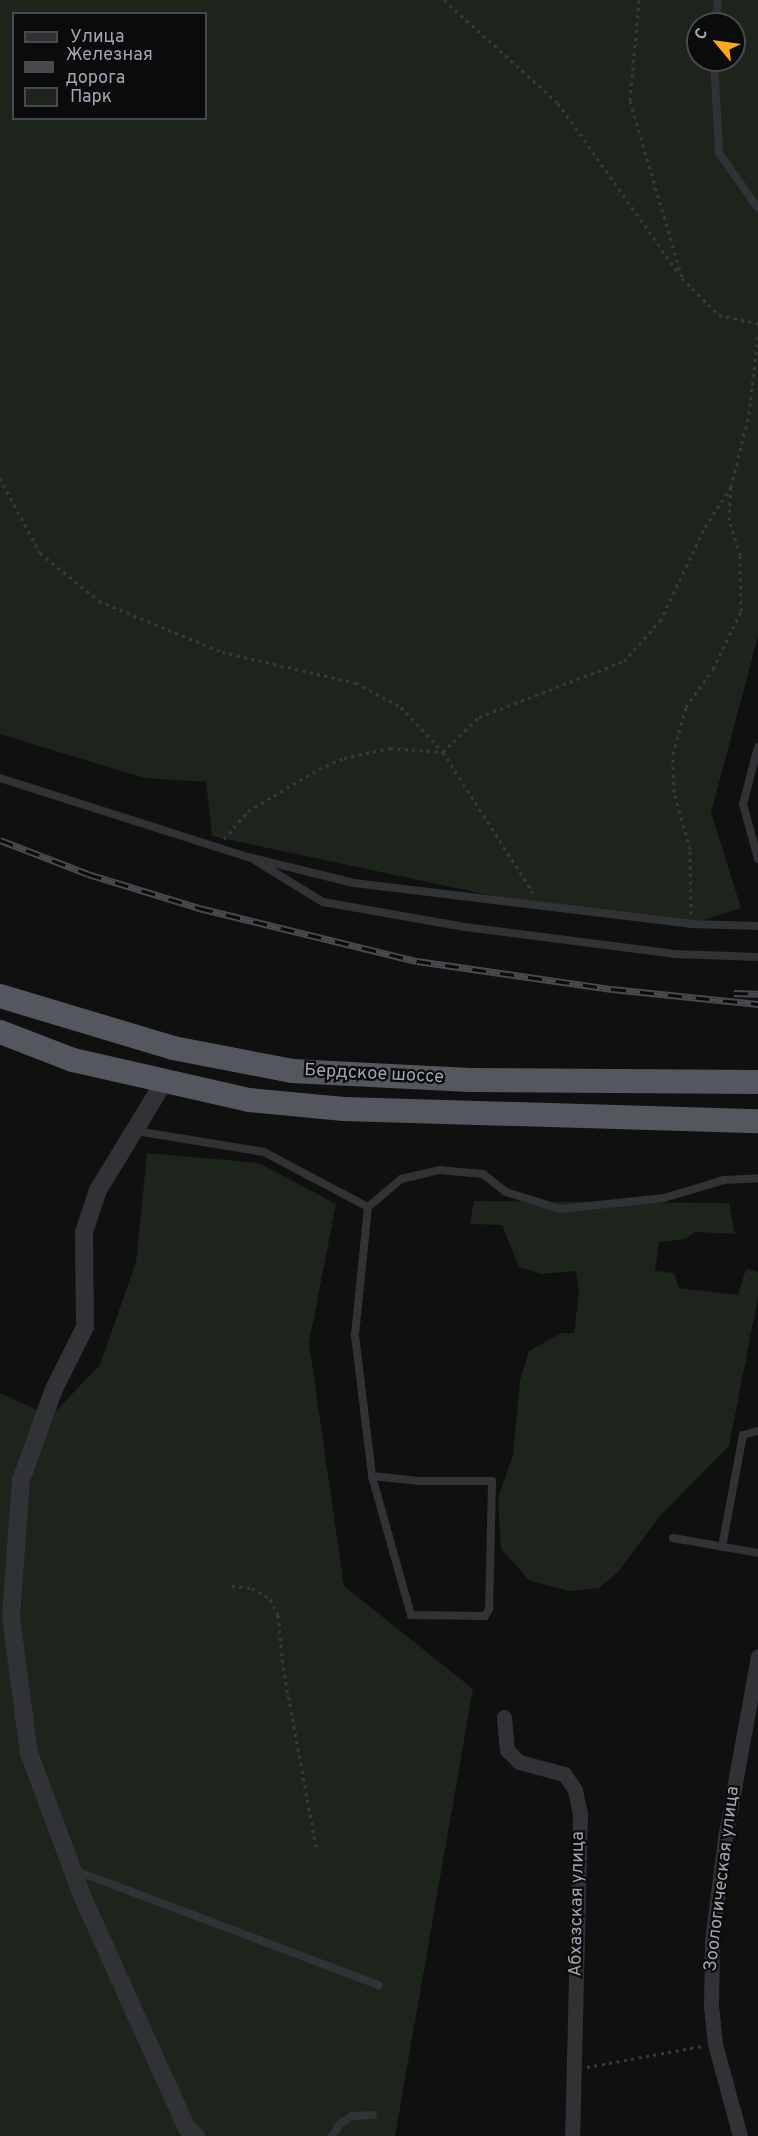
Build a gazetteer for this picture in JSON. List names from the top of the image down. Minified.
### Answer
{"streets":{"highway":["Бердское шоссе"],"street":["Зоологическая улица","Абхазская улица"]},"legend":["Улица","Железная дорога","Парк"],"north":"top left"}
